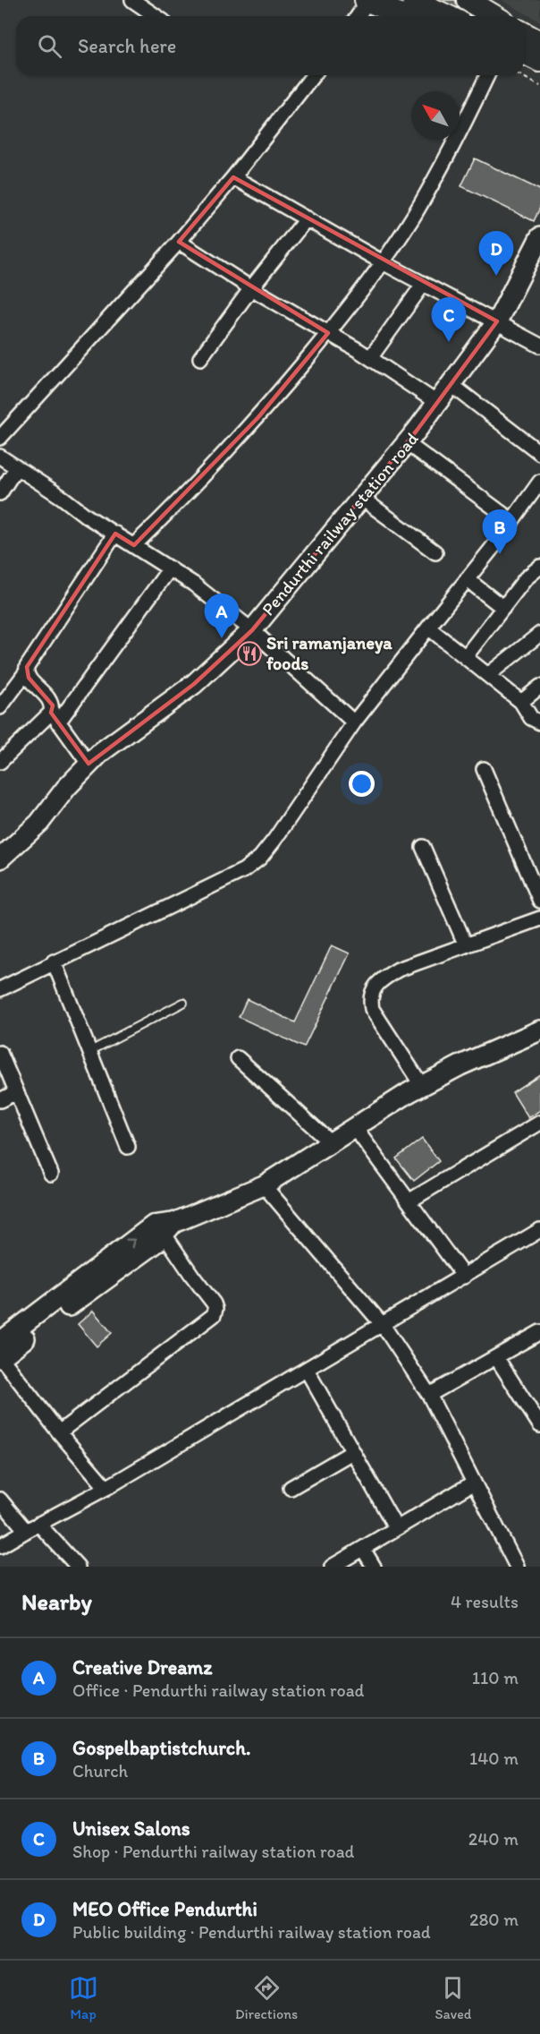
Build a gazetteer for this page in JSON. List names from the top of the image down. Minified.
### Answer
{"streets":{"street":["Pendurthi railway station road"]},"places":{"restaurant":["Sri ramanjaneya foods"]},"north":"top left","page":{"search":"Search here","pins":["D","C","B","A"],"heading":["Nearby","4 results"],"list":[{"mark":"A","name":"Creative Dreamz","note":"Office · Pendurthi railway station road","value":"110 m"},{"mark":"B","name":"Gospelbaptistchurch.","note":"Church","value":"140 m"},{"mark":"C","name":"Unisex Salons","note":"Shop · Pendurthi railway station road","value":"240 m"},{"mark":"D","name":"MEO Office Pendurthi","note":"Public building · Pendurthi railway station road","value":"280 m"}],"nav":["Map","Directions","Saved"]}}
